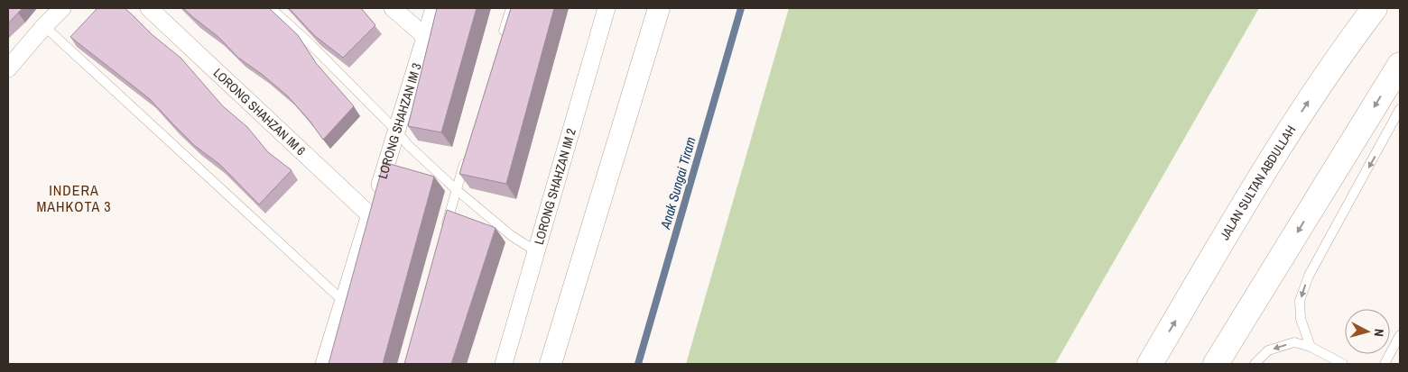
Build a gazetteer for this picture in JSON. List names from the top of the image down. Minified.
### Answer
{"streets":{"main road":["JALAN SULTAN ABDULLAH"],"street":["LORONG SHAHZAN IM 6","LORONG SHAHZAN IM 3","LORONG SHAHZAN IM 2"]},"crossings":[["LORONG SHAHZAN IM 6","LORONG SHAHZAN IM 3"]],"districts":["INDERA MAHKOTA 3"],"water":["Anak Sungai Tiram"],"north":"right"}
